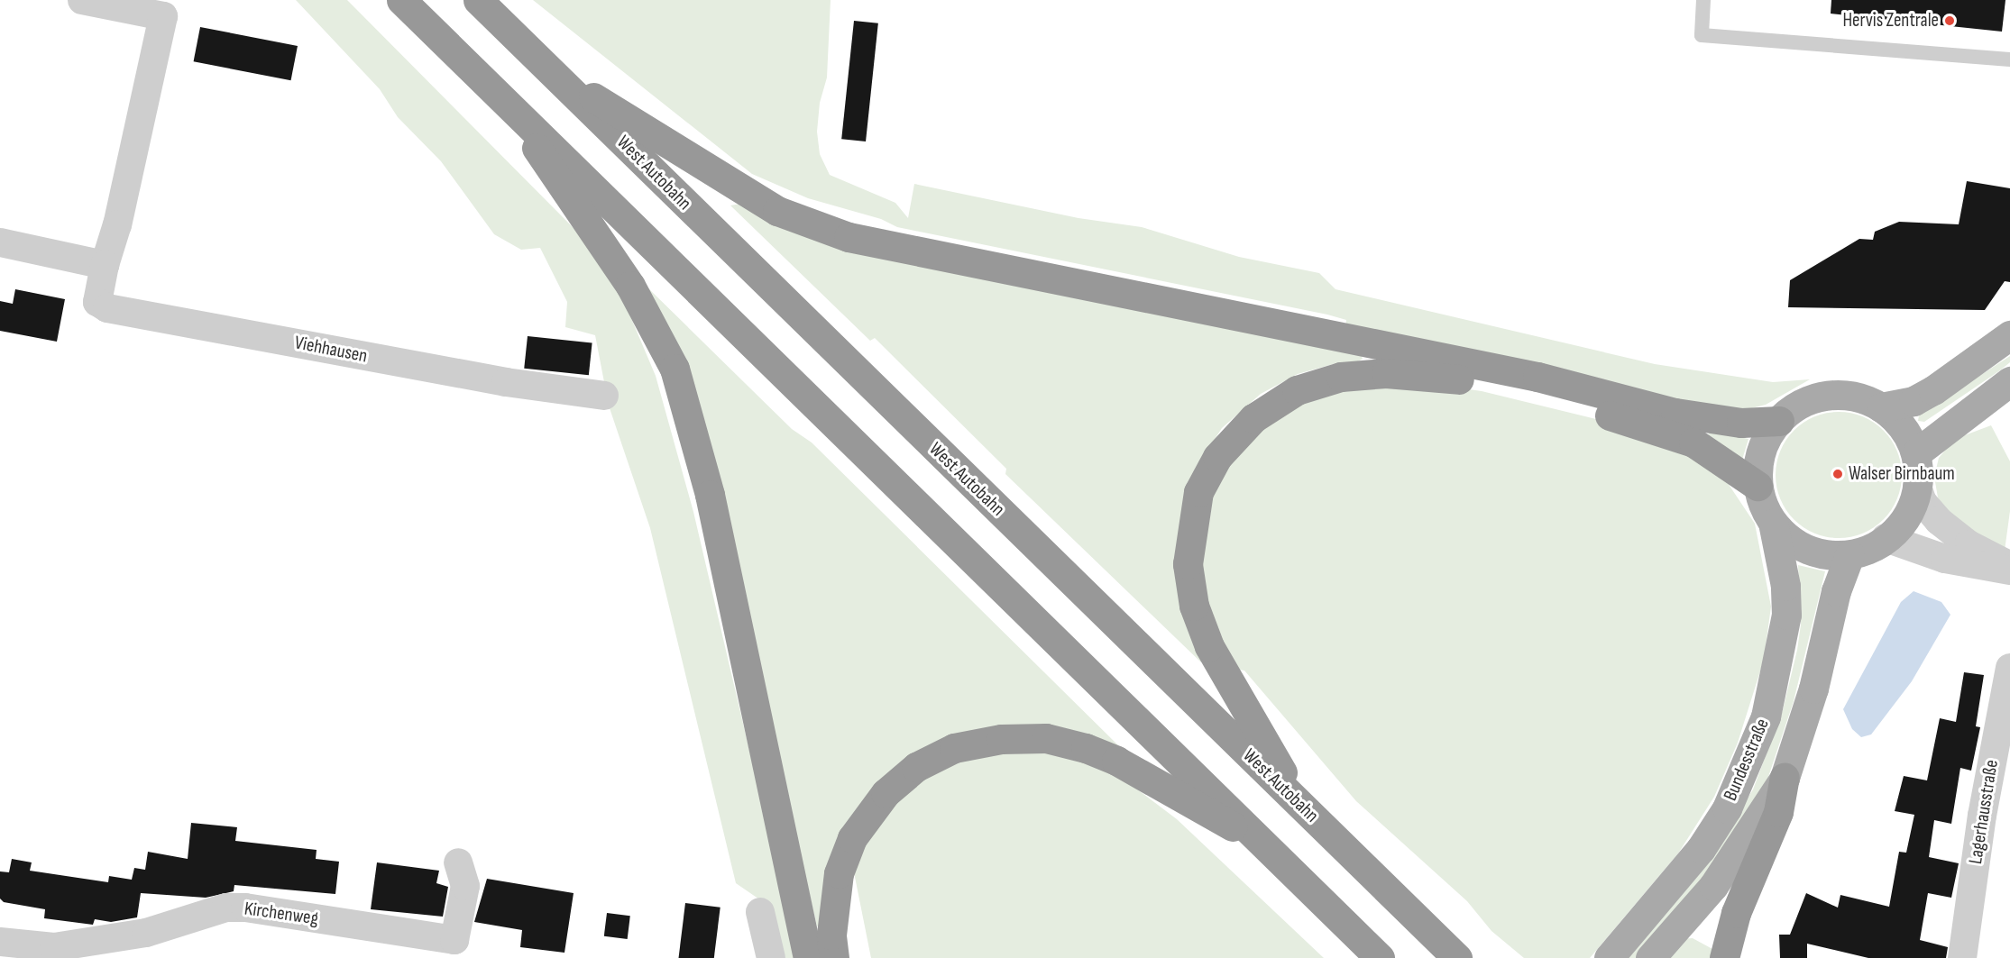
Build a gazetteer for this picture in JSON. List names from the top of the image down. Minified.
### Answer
{"streets":{"highway":["West Autobahn"],"main road":["Bundesstraße"],"street":["Viehhausen","Lagerhausstraße","Kirchenweg"]},"places":["Hervis Zentrale","Walser Birnbaum"]}
